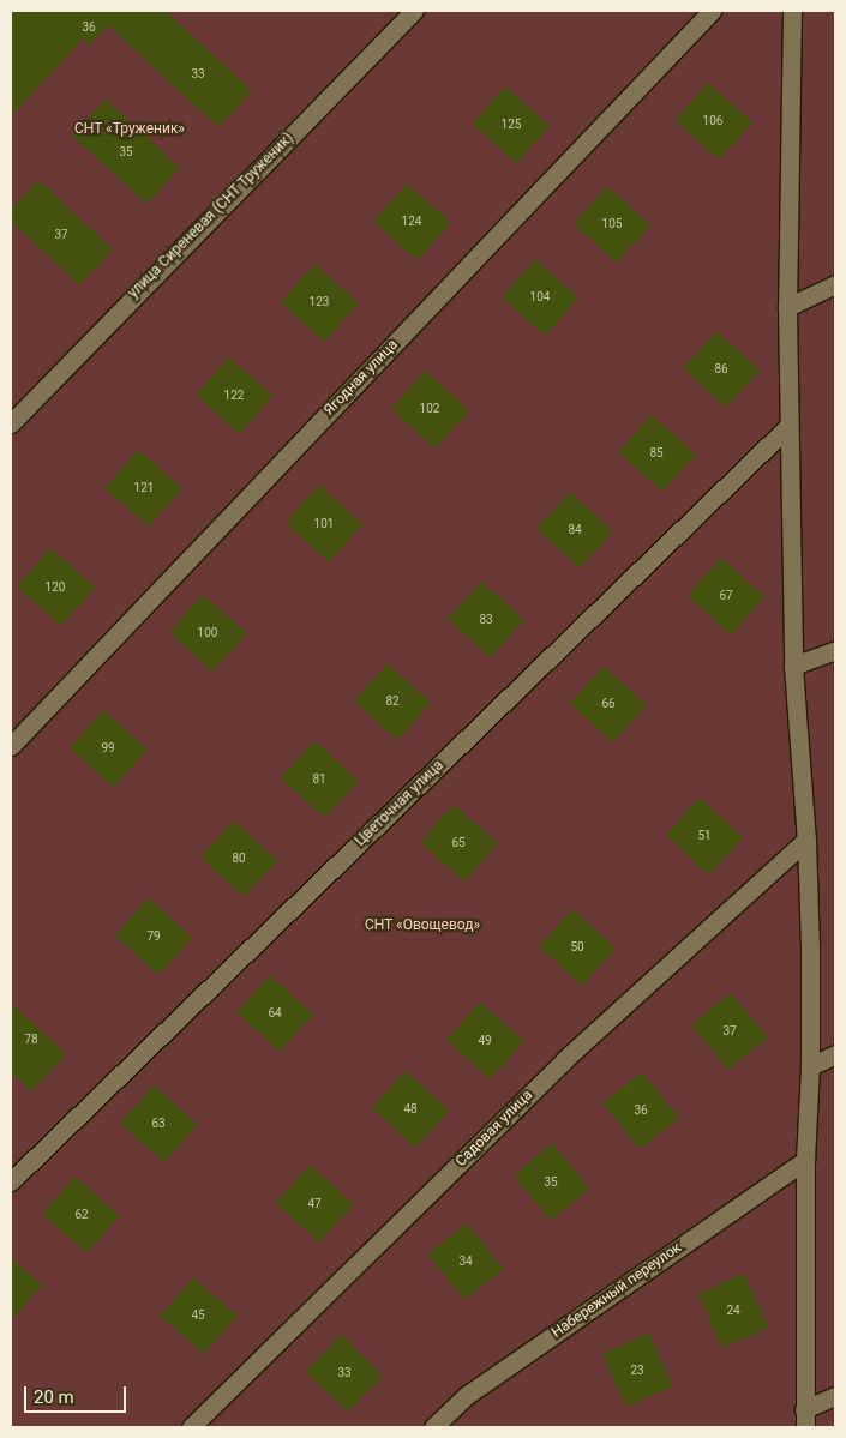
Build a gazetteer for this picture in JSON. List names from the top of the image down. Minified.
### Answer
{"streets":{"street":["улица Сиреневая (СНТ Труженик)","Ягодная улица","Цветочная улица","Садовая улица","Набережный переулок"]},"parks":["СНТ «Труженик»","СНТ «Овощевод»"],"house_numbers":["36","33","106","125","35","124","105","37","104","123","86","122","102","85","121","101","84","120","67","83","100","82","66","99","81","51","65","80","79","50","64","37","78","49","48","36","63","35","47","62","34","24","45","23","33"],"scale_bar":"20 m"}
